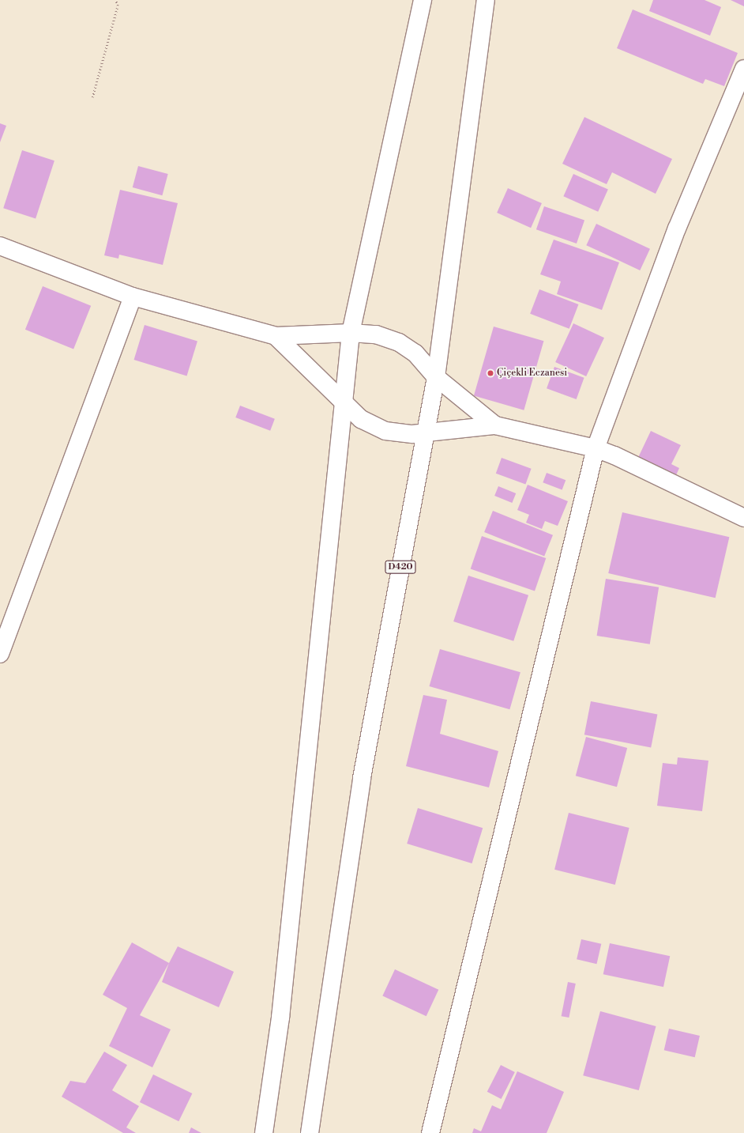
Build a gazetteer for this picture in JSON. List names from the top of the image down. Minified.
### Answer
{"streets":{"main road":["D420"]},"places":["Çiçekli Eczanesi"]}
